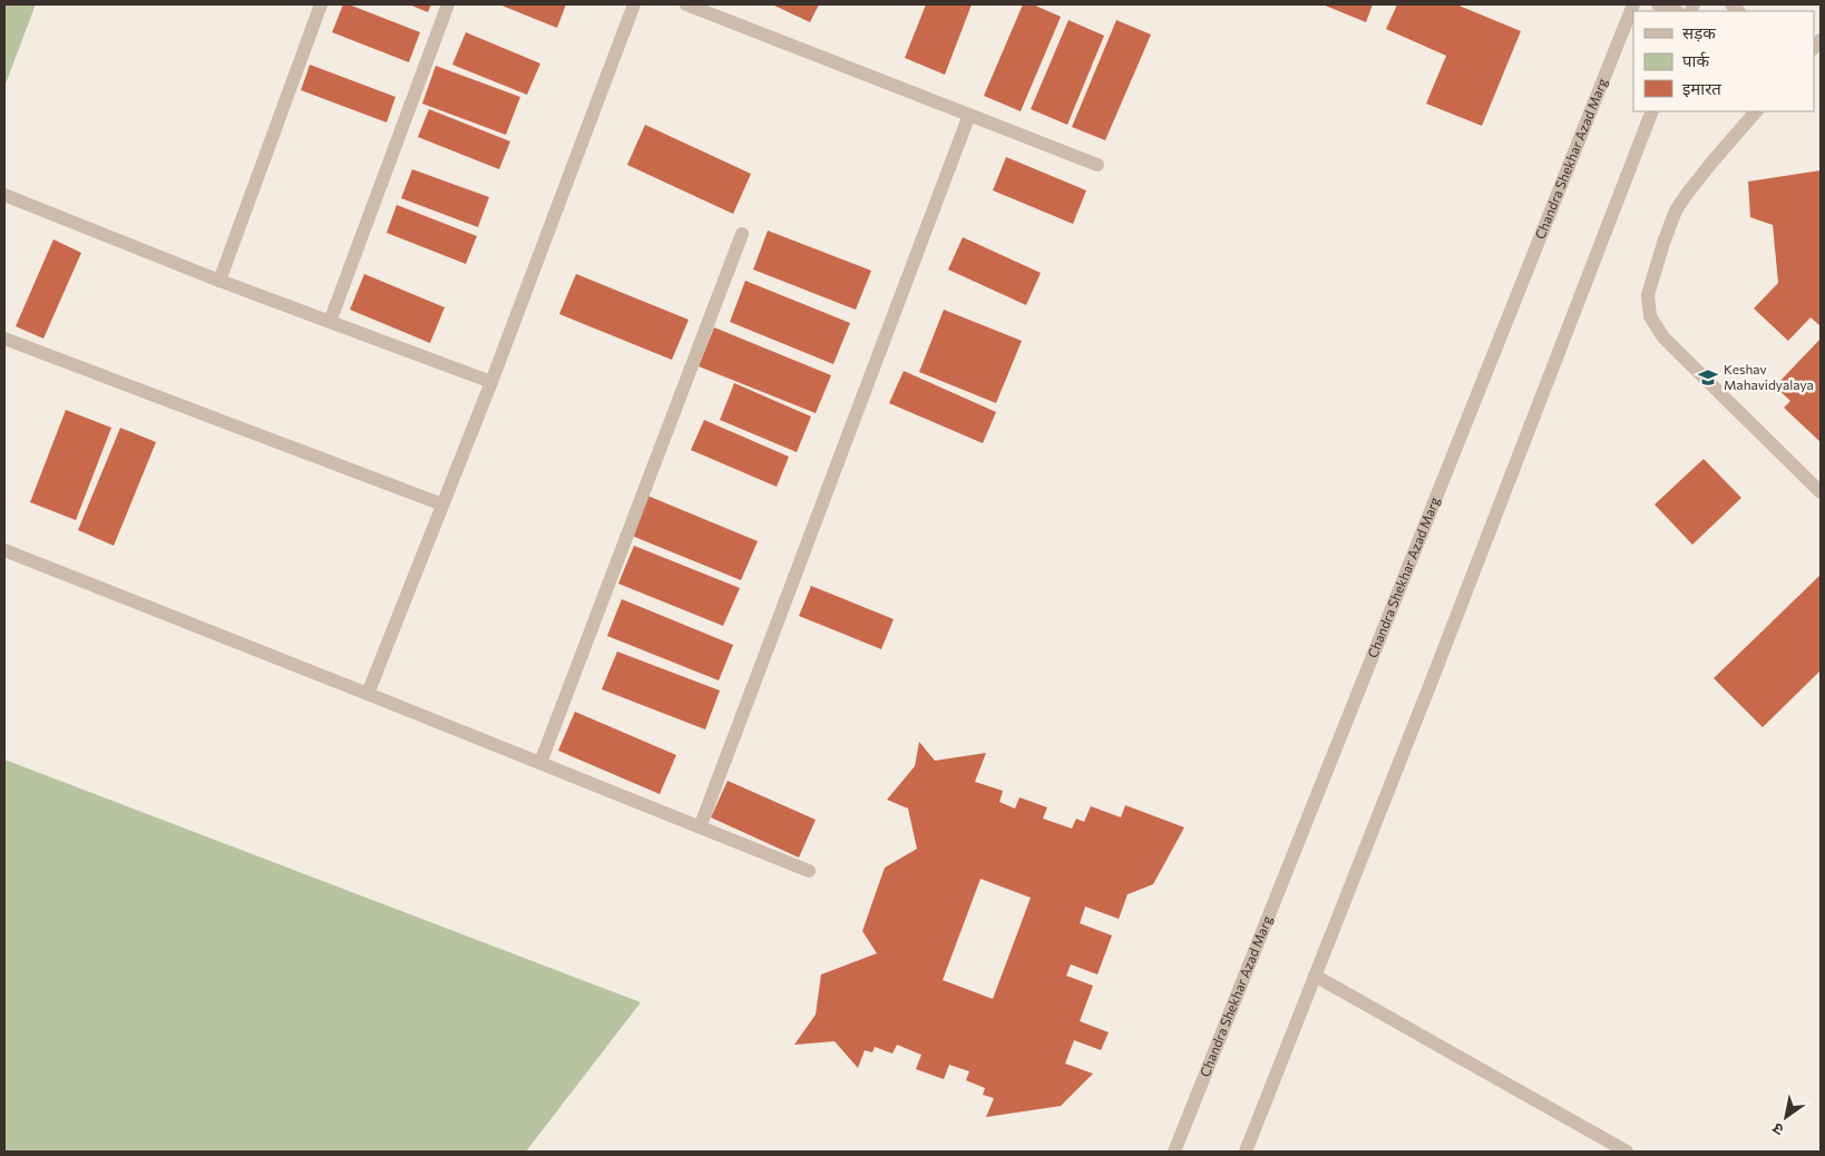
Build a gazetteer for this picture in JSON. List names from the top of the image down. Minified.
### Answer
{"streets":{"street":["Chandra Shekhar Azad Marg"]},"places":{"school or university":["Keshav Mahavidyalaya"]},"legend":["सड़क","पार्क","इमारत"],"north":"bottom left"}
